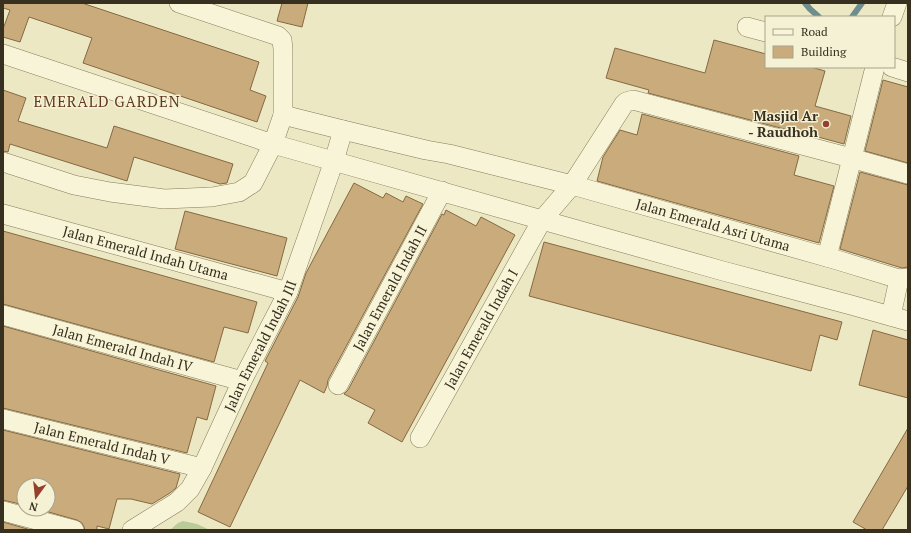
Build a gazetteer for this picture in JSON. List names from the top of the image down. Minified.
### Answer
{"streets":{"street":["Jalan Emerald Asri Utama","Jalan Emerald Indah Utama","Jalan Emerald Indah II","Jalan Emerald Indah I","Jalan Emerald Indah III","Jalan Emerald Indah IV","Jalan Emerald Indah V"]},"crossings":[["Jalan Emerald Asri Utama","Jalan Emerald Indah III"],["Jalan Emerald Indah Utama","Jalan Emerald Indah III"],["Jalan Emerald Indah III","Jalan Emerald Indah IV"],["Jalan Emerald Indah III","Jalan Emerald Indah V"]],"districts":["EMERALD GARDEN"],"places":["Masjid Ar - Raudhoh"],"legend":["Road","Building"],"north":"bottom"}
